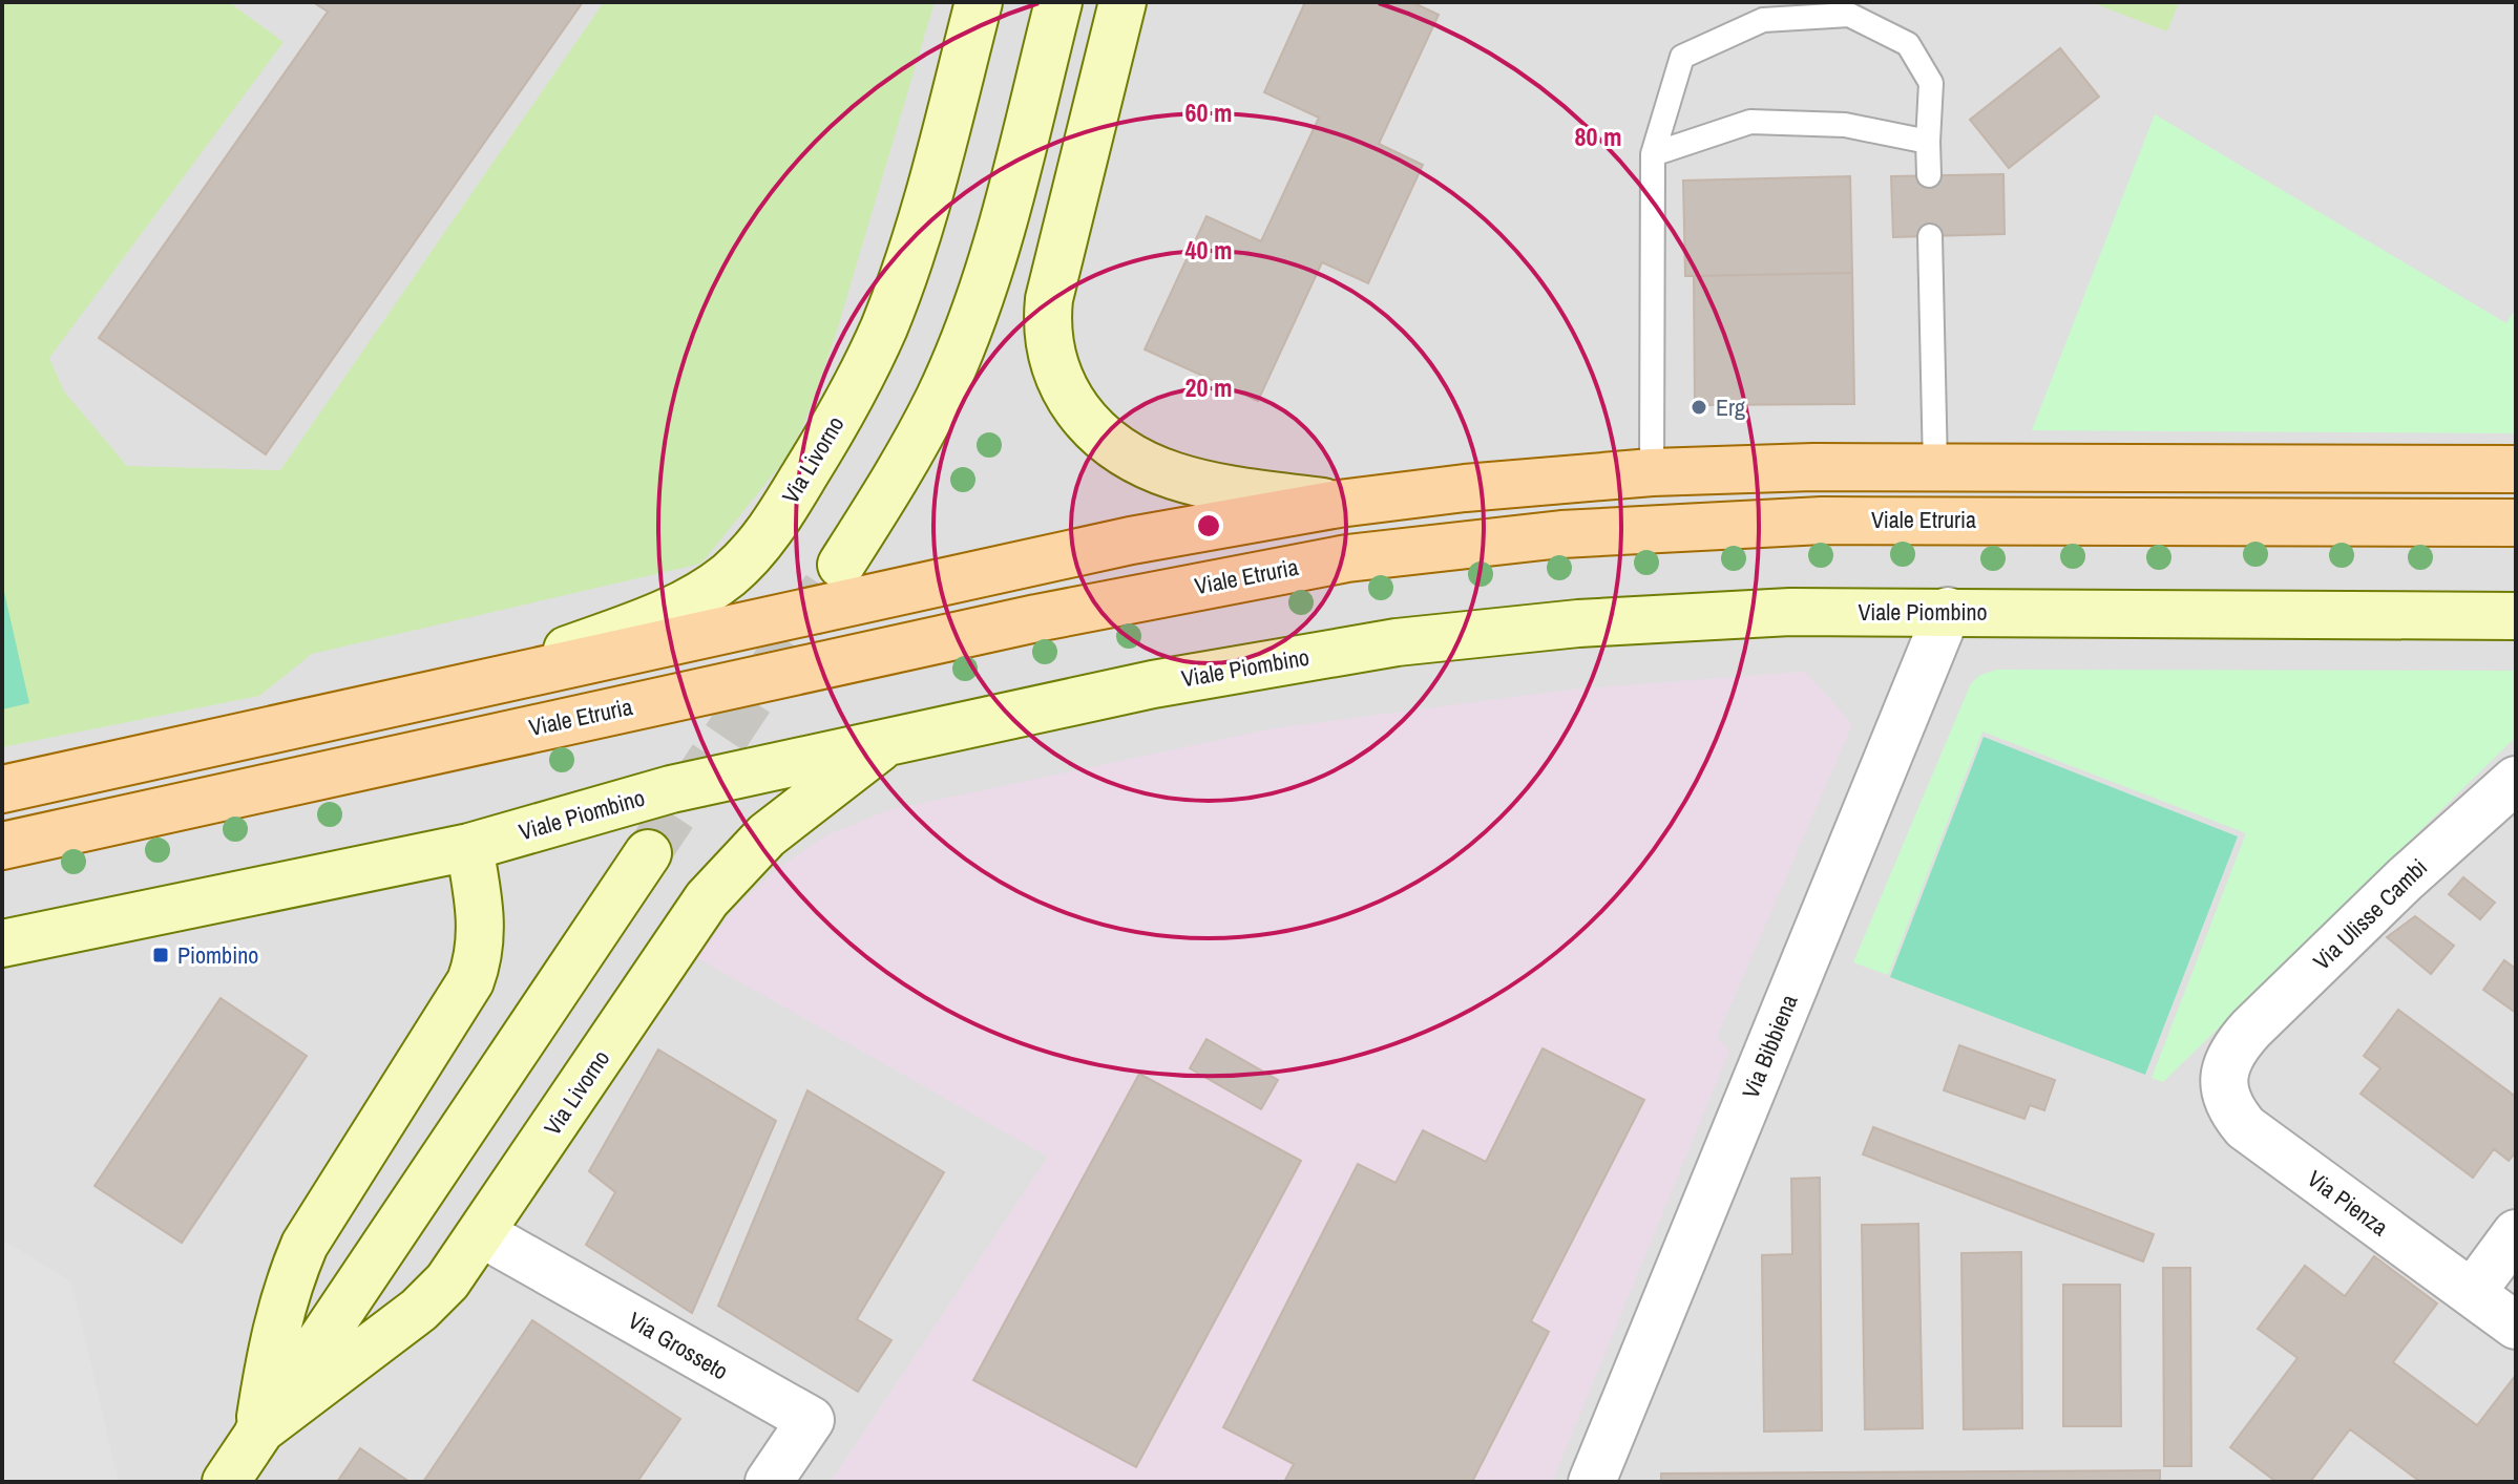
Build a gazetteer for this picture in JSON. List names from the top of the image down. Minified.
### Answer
{"streets":{"main road":["Viale Etruria"],"street":["Via Livorno","Viale Piombino","Via Ulisse Cambi","Via Bibbiena","Via Pienza","Via Grosseto"]},"crossings":[["Via Livorno","Viale Piombino"],["Via Livorno","Via Grosseto"],["Viale Piombino","Via Bibbiena"],["Via Ulisse Cambi","Via Pienza"]],"places":{"other":["Erg"],"transit":["Piombino"]},"rings":["60 m","80 m","40 m","20 m"]}
